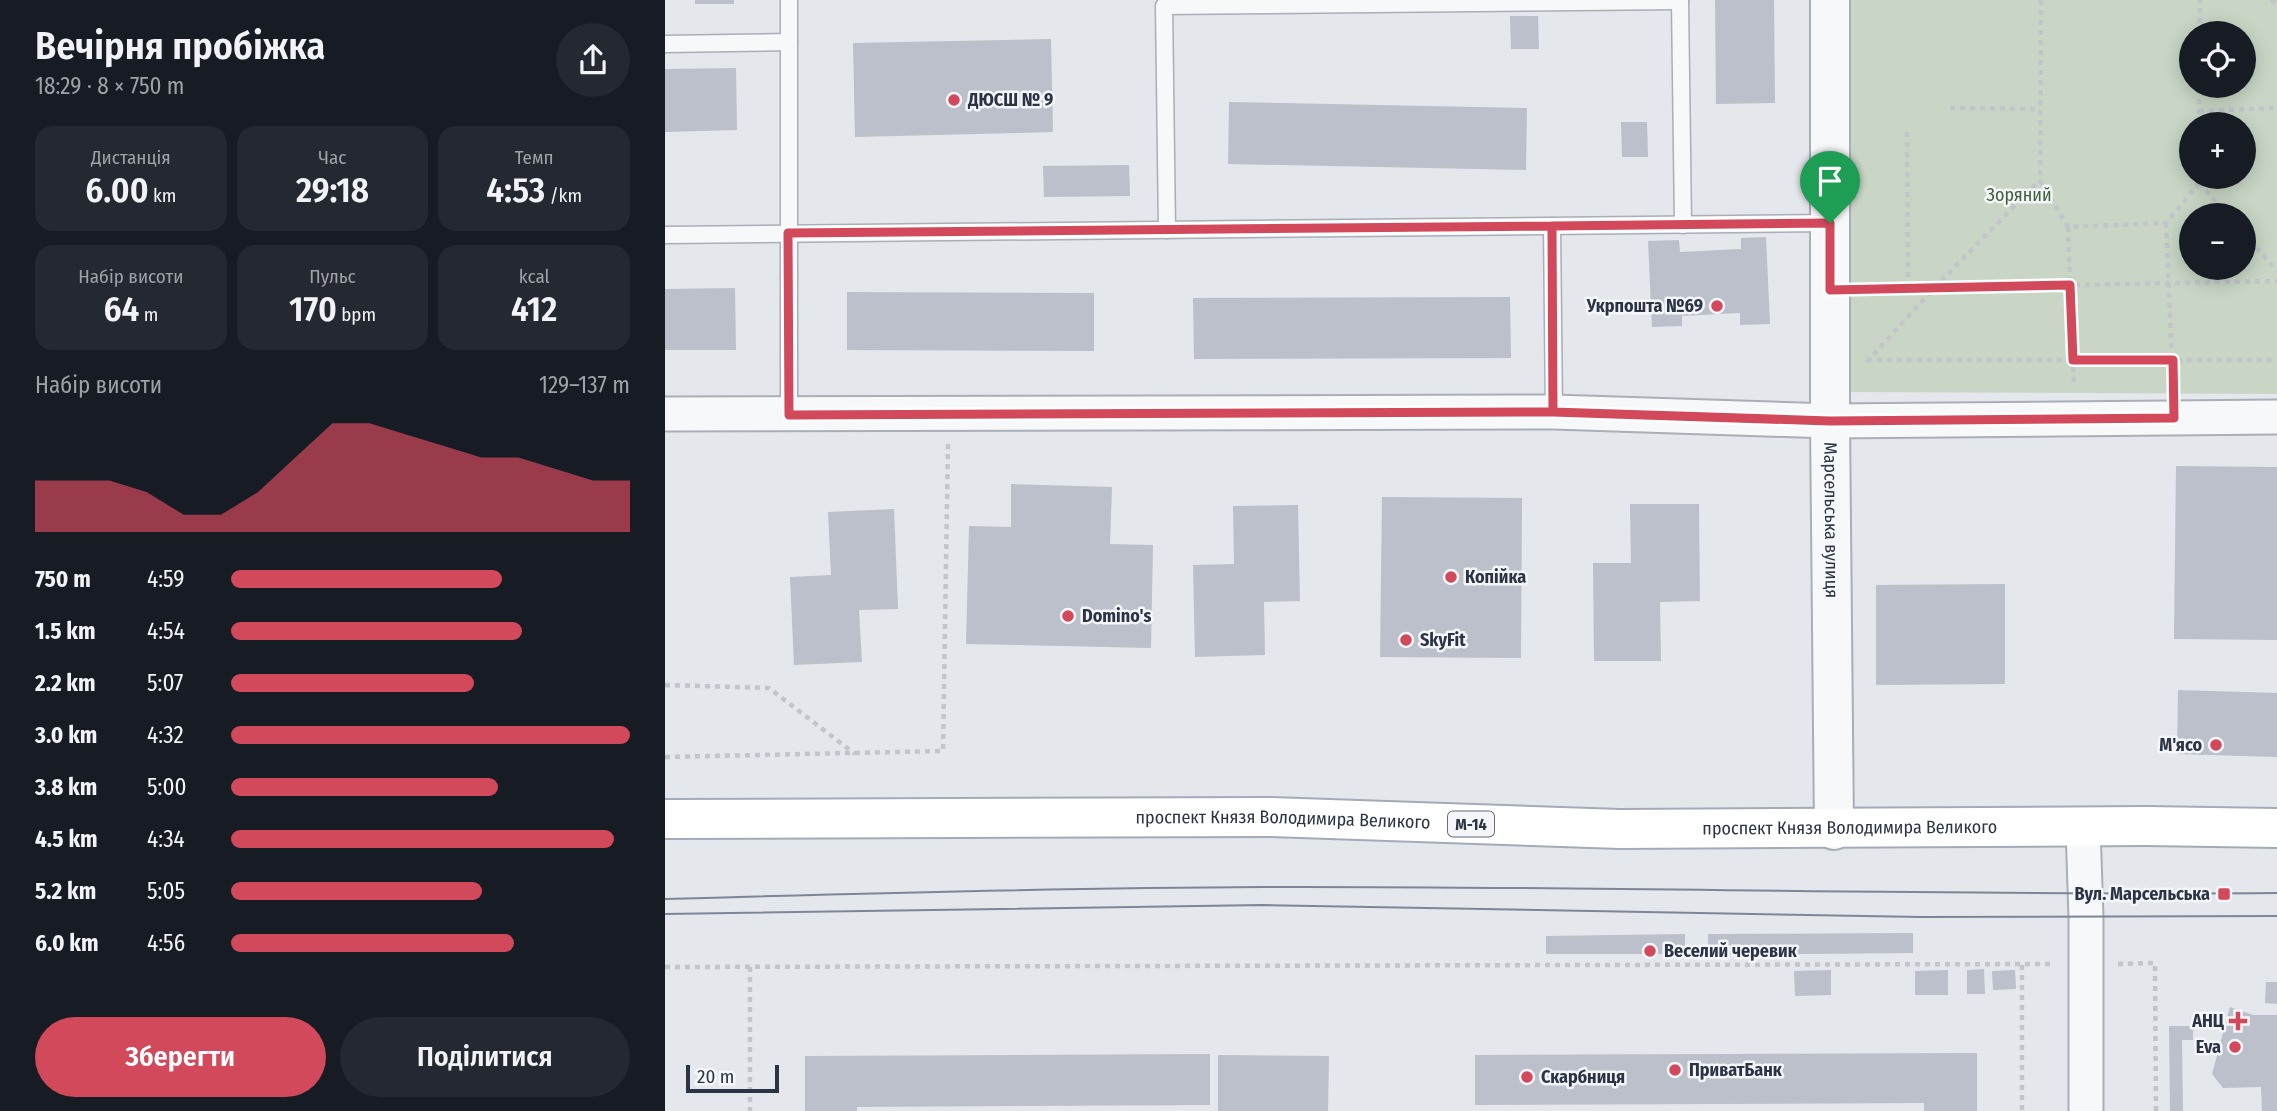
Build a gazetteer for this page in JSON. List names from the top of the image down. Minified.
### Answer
{"streets":{"main road":["проспект Князя Володимира Великого","М-14"],"street":["Марсельська вулиця"]},"crossings":[["Марсельська вулиця","проспект Князя Володимира Великого"]],"parks":["Зоряний"],"places":{"other":["ДЮСШ № 9","Укрпошта №69","Копійка","Domino's","SkyFit","М'ясо","Веселий черевик","Eva","ПриватБанк","Скарбниця"],"transit":["Вул. Марсельська"],"health":["АНЦ"]},"scale_bar":"20 m","page":{"heading":["Вечірня пробіжка","18:29 · 8 × 750 m"],"map_buttons":["+","−"],"stats":[["Дистанція","6.00 km"],["Час","29:18"],["Темп","4:53 /km"],["Набір висоти","64 m"],["Пульс","170 bpm"],["kcal","412"]],"chart":["Набір висоти","129–137 m"],"list":[{"name":"750 m","note":"4:59"},{"name":"1.5 km","note":"4:54"},{"name":"2.2 km","note":"5:07"},{"name":"3.0 km","note":"4:32"},{"name":"3.8 km","note":"5:00"},{"name":"4.5 km","note":"4:34"},{"name":"5.2 km","note":"5:05"},{"name":"6.0 km","note":"4:56"}],"buttons":["Зберегти","Поділитися"],"scale":"20 m"}}
